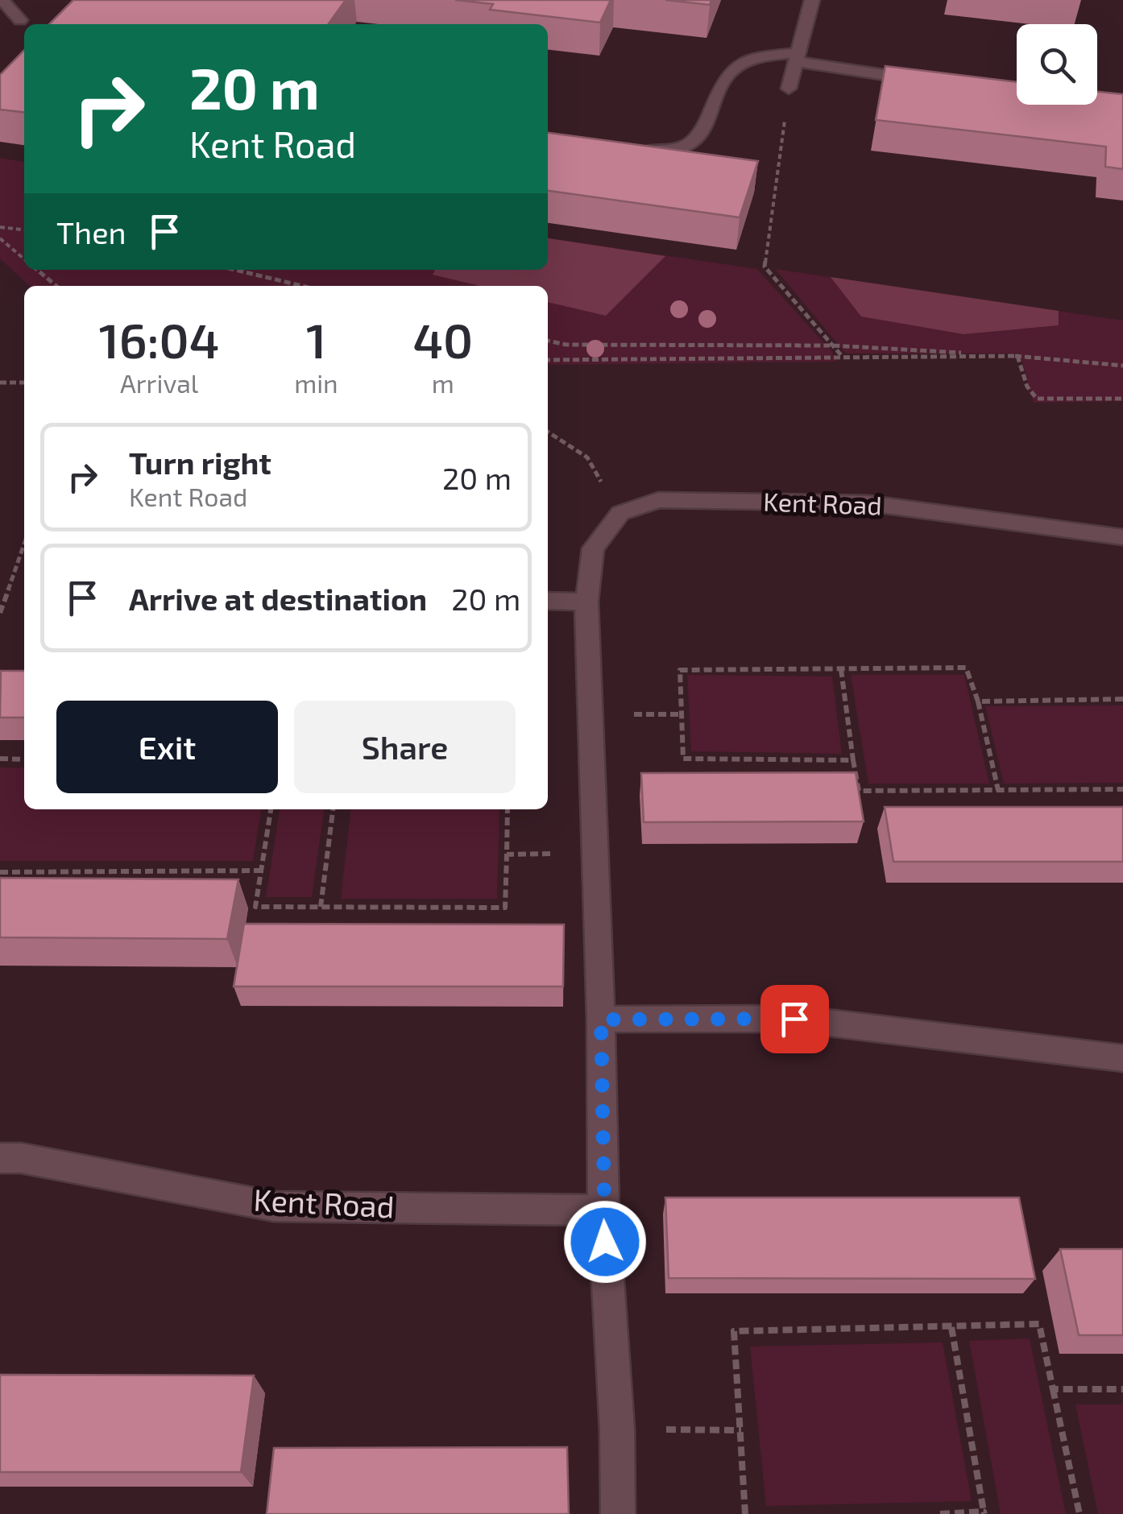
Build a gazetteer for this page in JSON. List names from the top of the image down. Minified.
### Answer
{"streets":{"street":["Kent Road"]},"page":{"turn":["20 m","Kent Road"],"then":"Then","eta":["16:04","Arrival","1","min","40","m"],"list":[{"name":"Turn right","note":"Kent Road","value":"20 m"},{"name":"Arrive at destination","value":"20 m"}],"buttons":["Exit","Share"]}}
